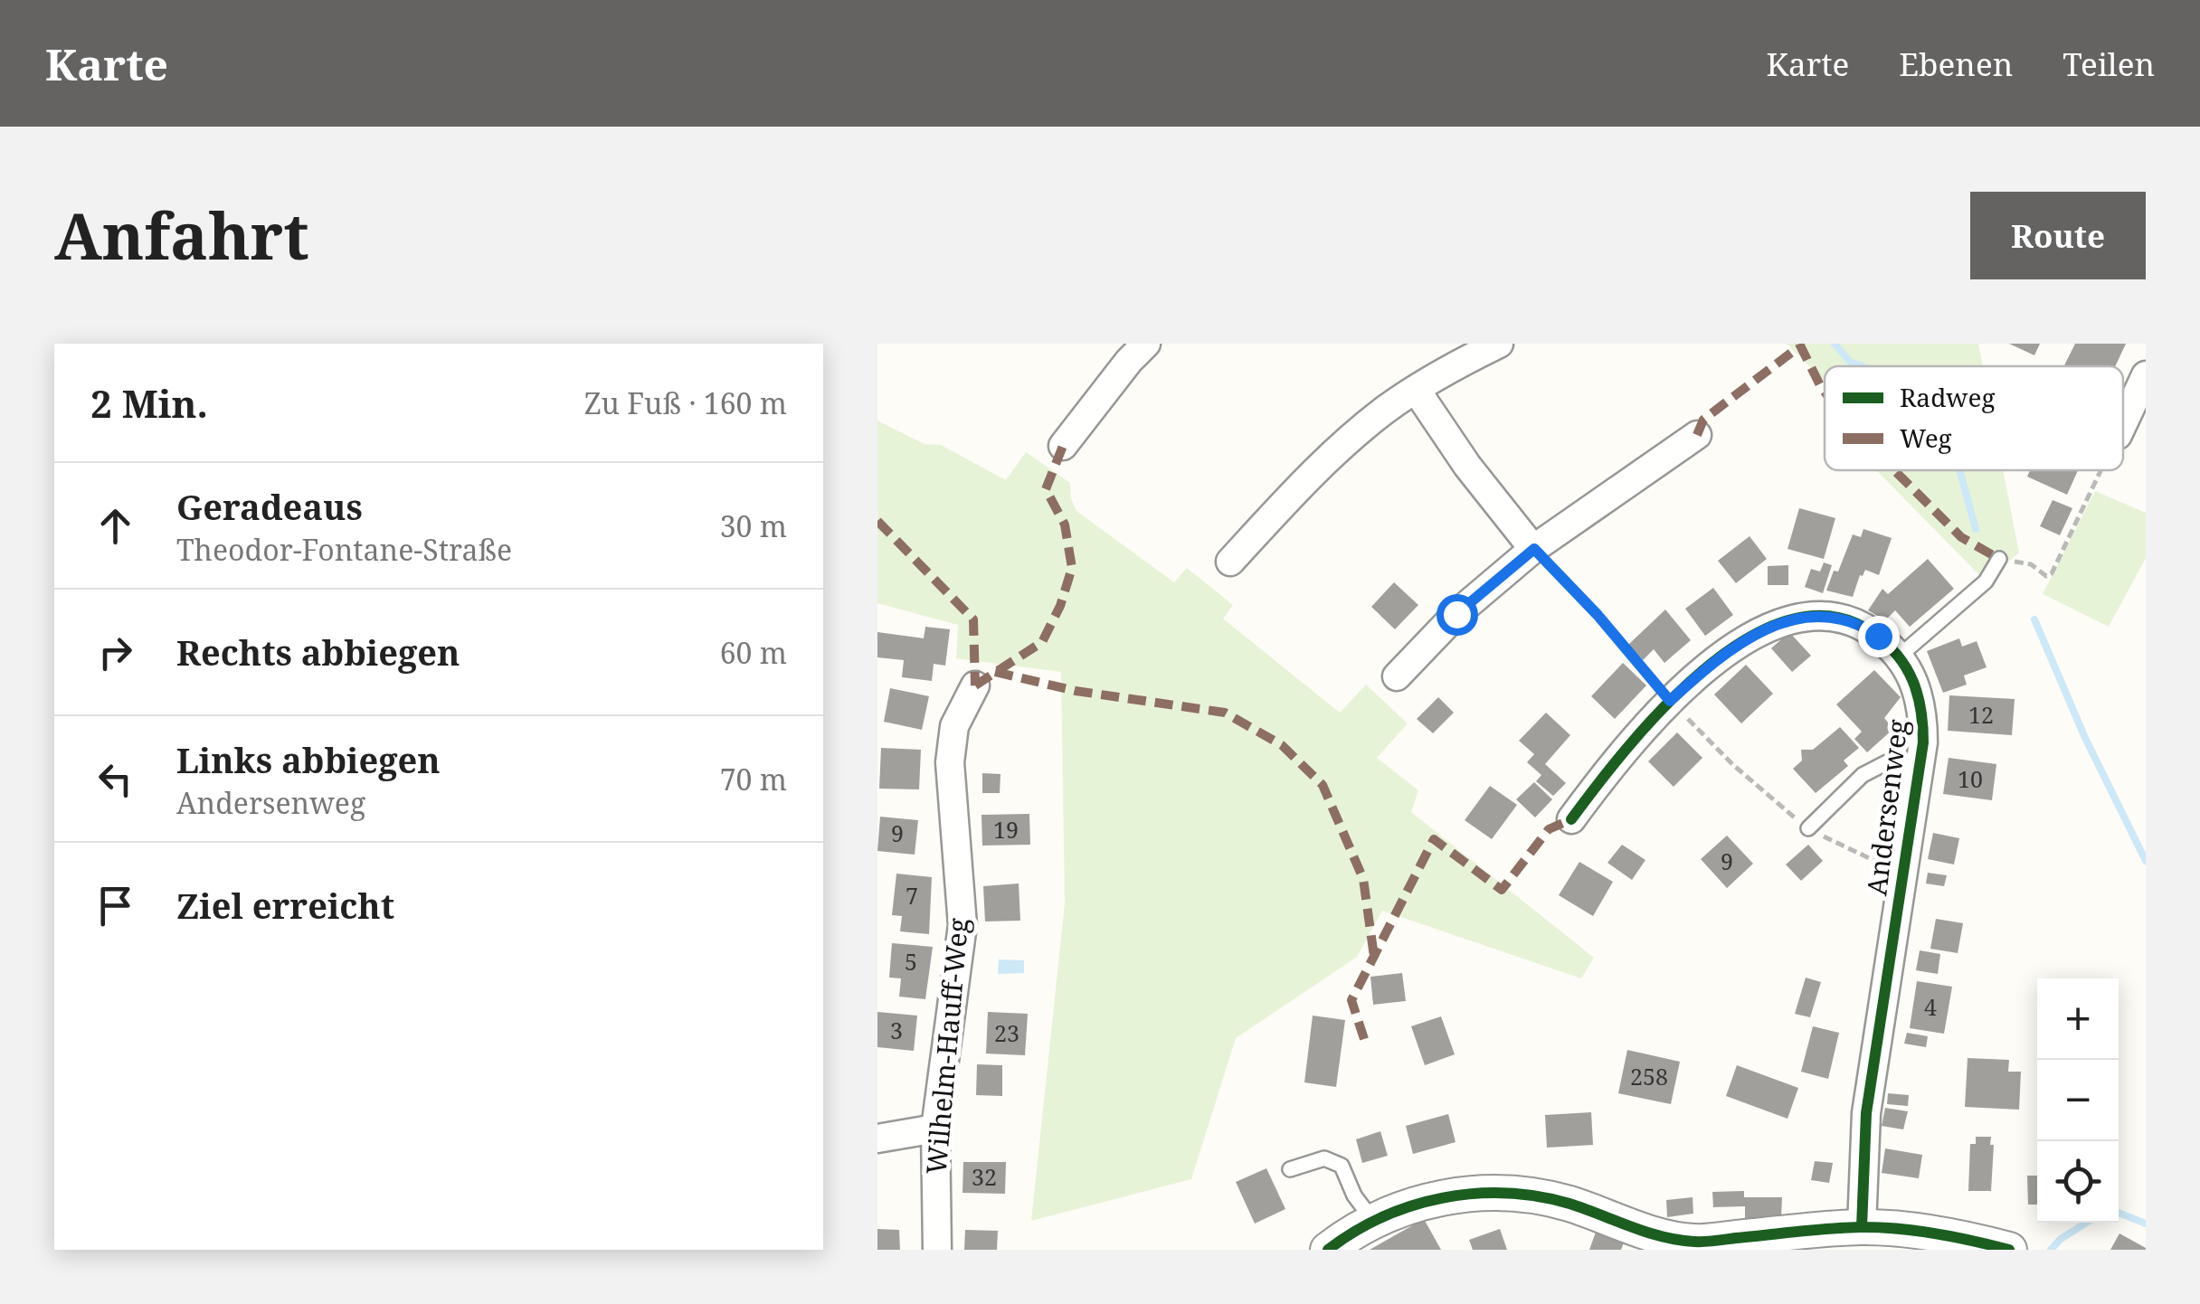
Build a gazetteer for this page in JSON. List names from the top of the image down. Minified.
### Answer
{"streets":{"street":["Andersenweg","Wilhelm-Hauff-Weg"]},"house_numbers":["12","10","19","9","9","7","5","4","3","23","258","32"],"legend":["Radweg","Weg"],"page":{"header":"Karte","nav":["Karte","Ebenen","Teilen"],"title":"Anfahrt","buttons":"Route","heading":["2 Min.","Zu Fuß · 160 m"],"list":[["Geradeaus","Theodor-Fontane-Straße","30 m"],["Rechts abbiegen","60 m"],["Links abbiegen","Andersenweg","70 m"],"Ziel erreicht"],"map_buttons":["+","−"]}}
